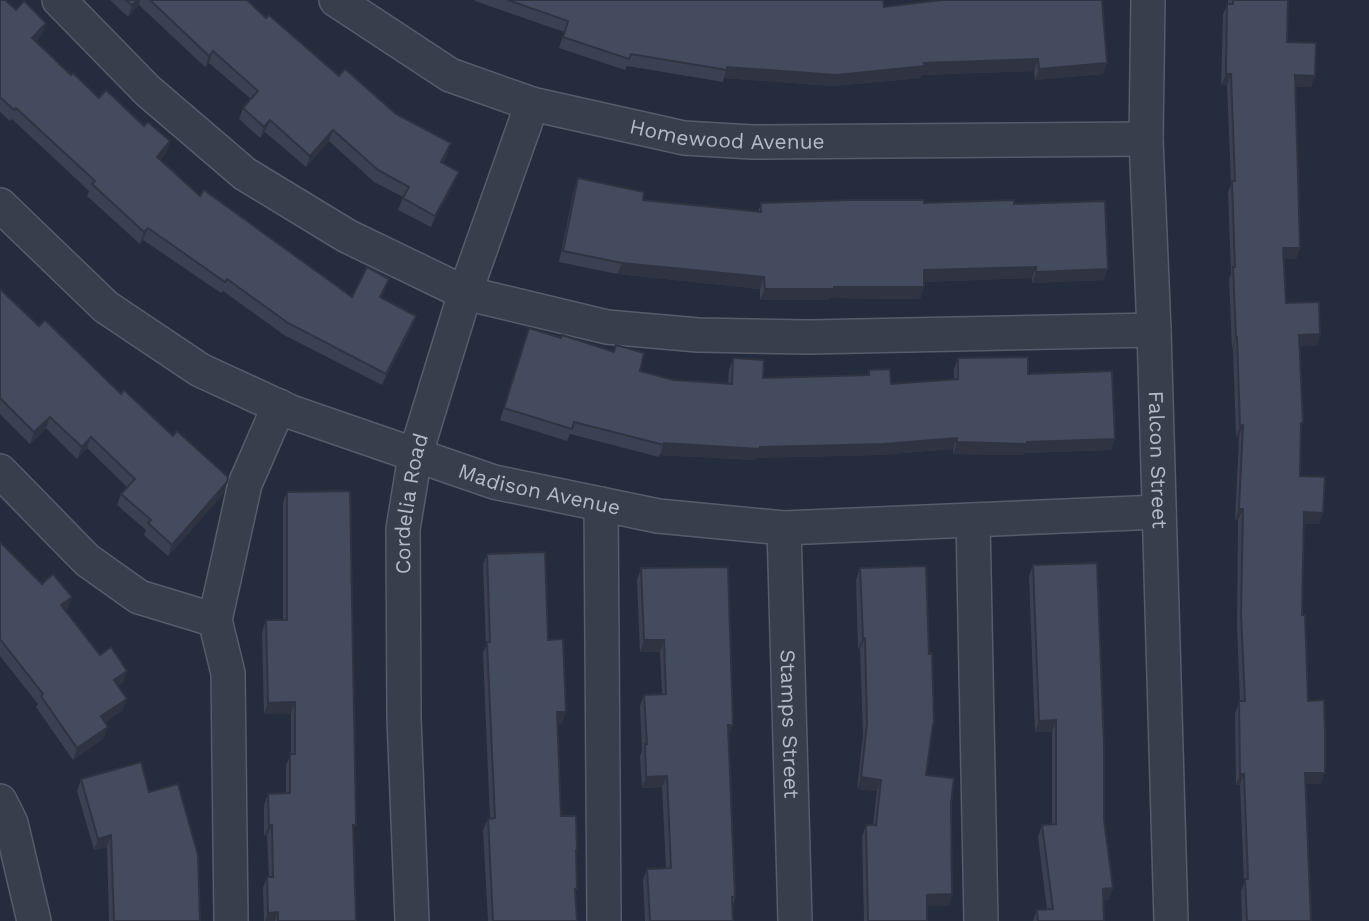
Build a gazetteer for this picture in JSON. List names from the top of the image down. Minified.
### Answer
{"streets":{"street":["Homewood Avenue","Falcon Street","Madison Avenue","Cordelia Road","Stamps Street"]},"crossings":[["Homewood Avenue","Falcon Street"],["Homewood Avenue","Cordelia Road"],["Falcon Street","Madison Avenue"],["Madison Avenue","Cordelia Road"],["Madison Avenue","Stamps Street"]]}
